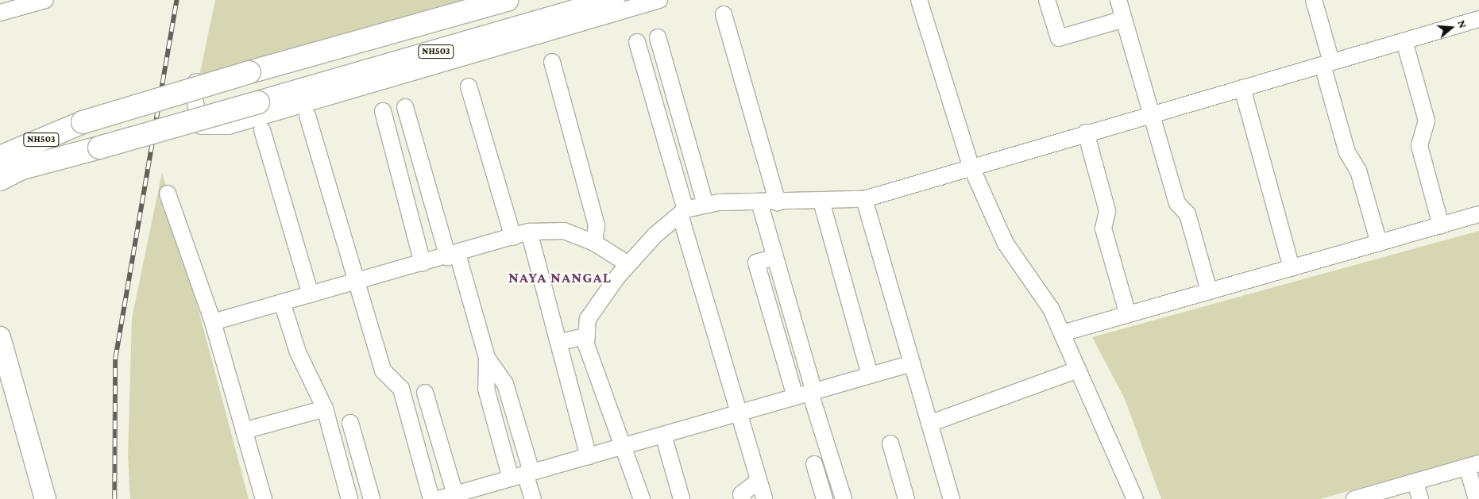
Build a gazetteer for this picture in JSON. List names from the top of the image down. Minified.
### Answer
{"streets":{"highway":["NH503"]},"districts":["NAYA NANGAL"],"north":"right"}
